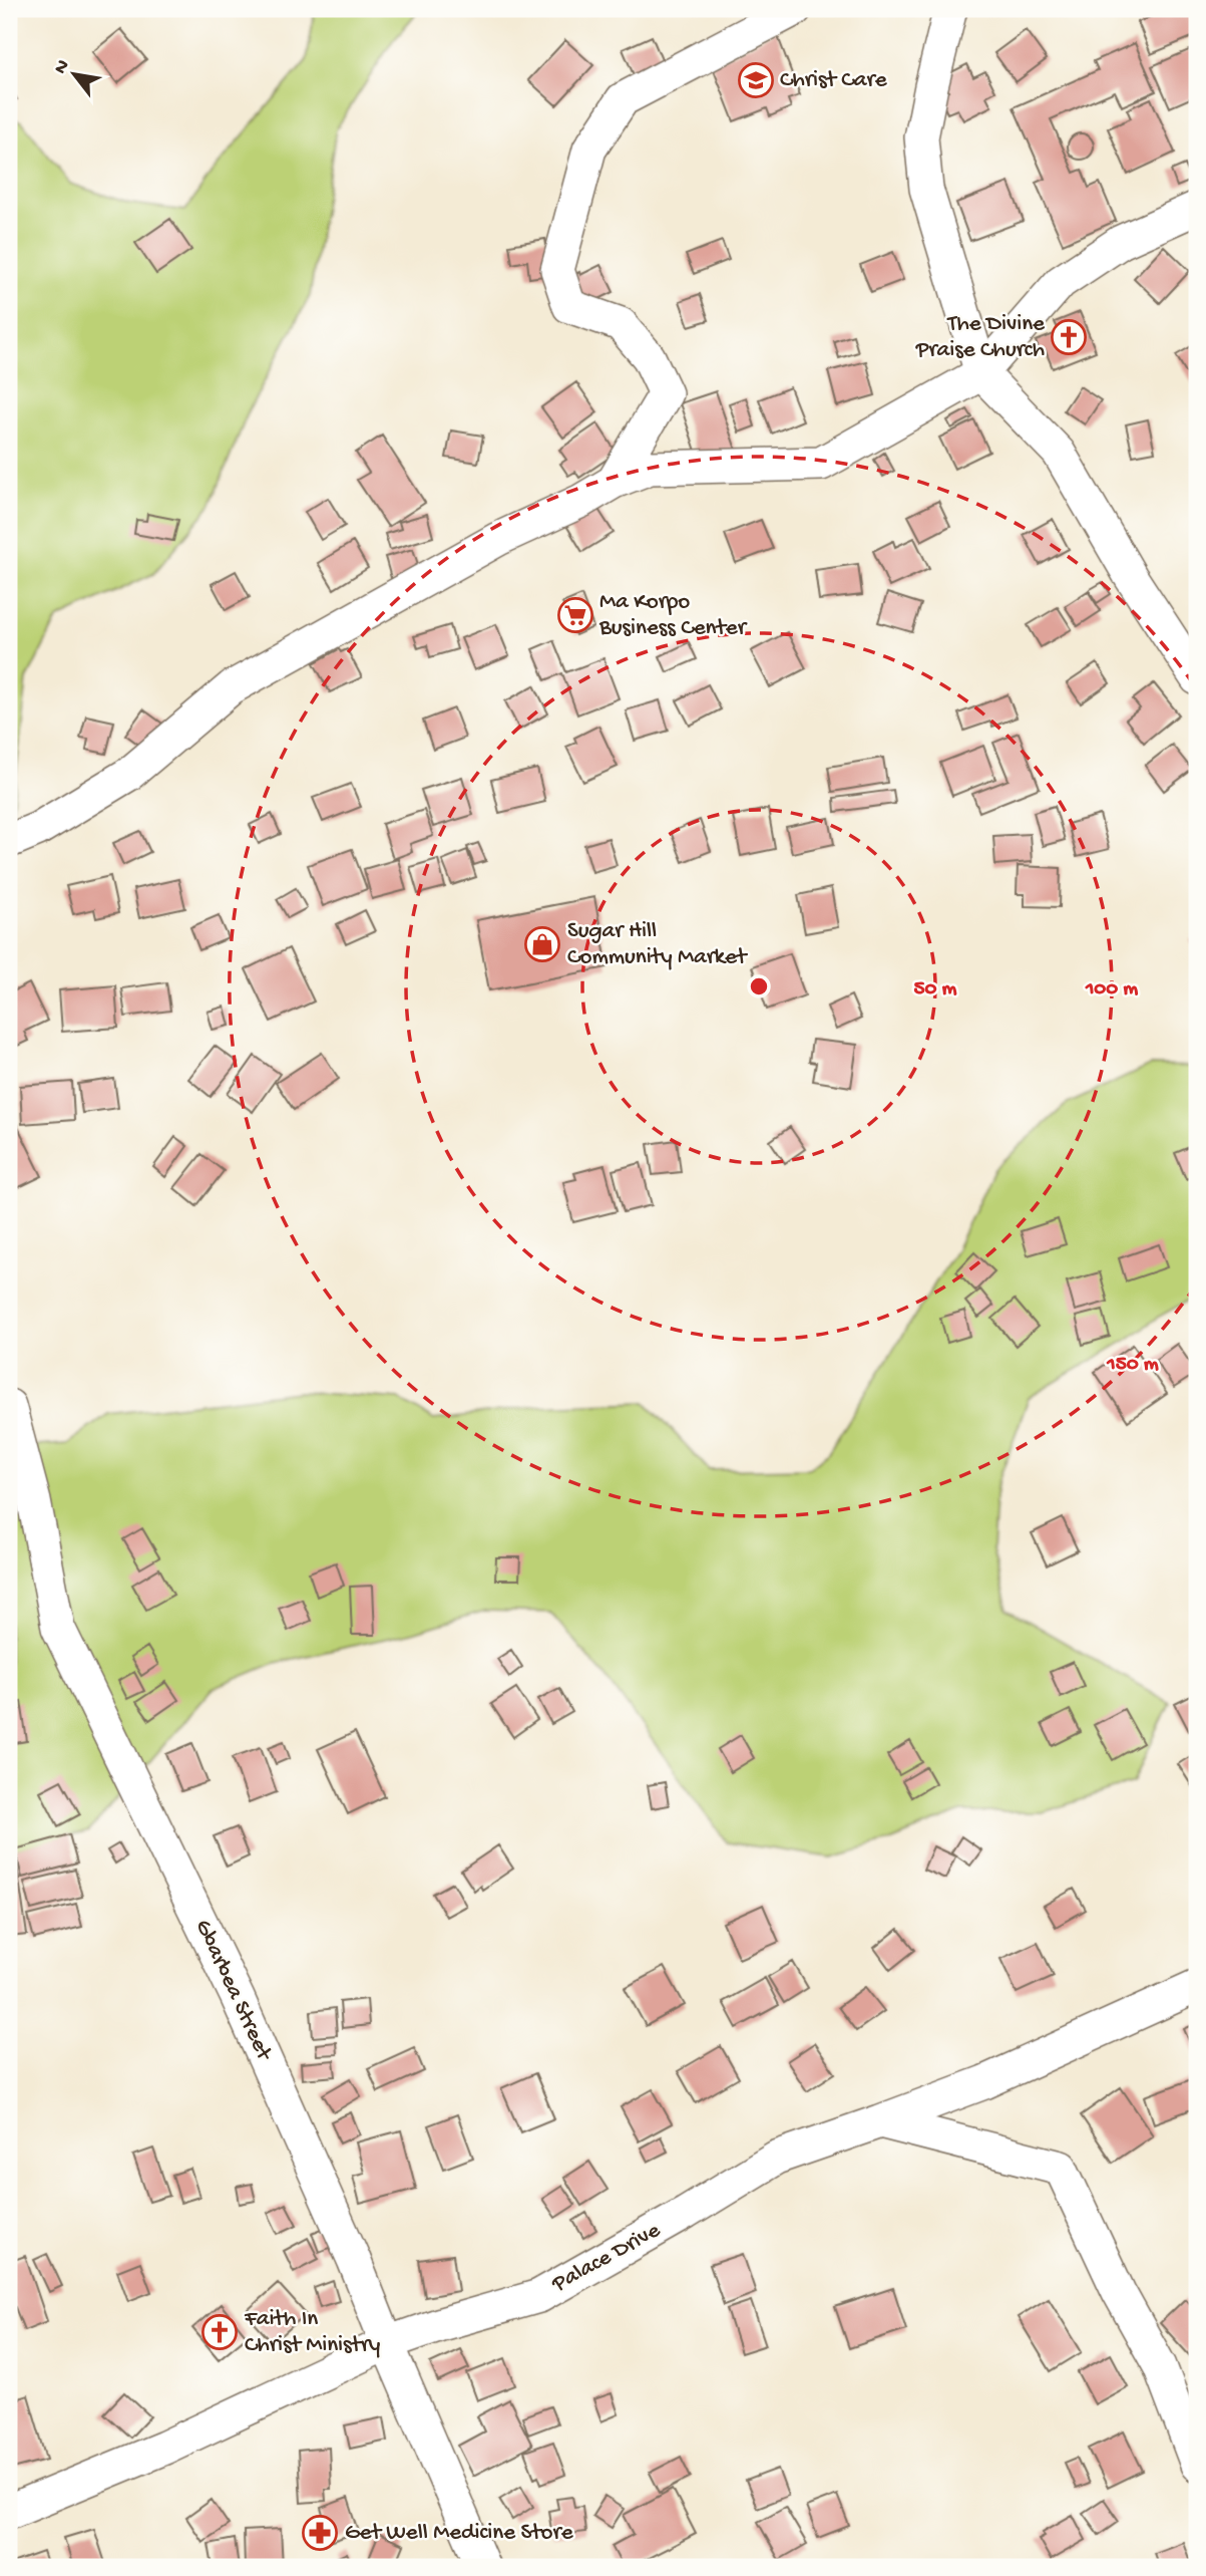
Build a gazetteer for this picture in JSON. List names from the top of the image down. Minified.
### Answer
{"streets":{"street":["Gbarbea Street","Palace Drive"]},"crossings":[["Gbarbea Street","Palace Drive"]],"places":{"school or university":["Christ Care"],"church":["The Divine Praise Church","Faith In Christ Ministry"],"supermarket":["Ma Korpo Business Center"],"shop":["Sugar Hill Community Market"],"pharmacy":["Get Well Medicine Store"]},"north":"top left","rings":["50 m","100 m","150 m"]}
